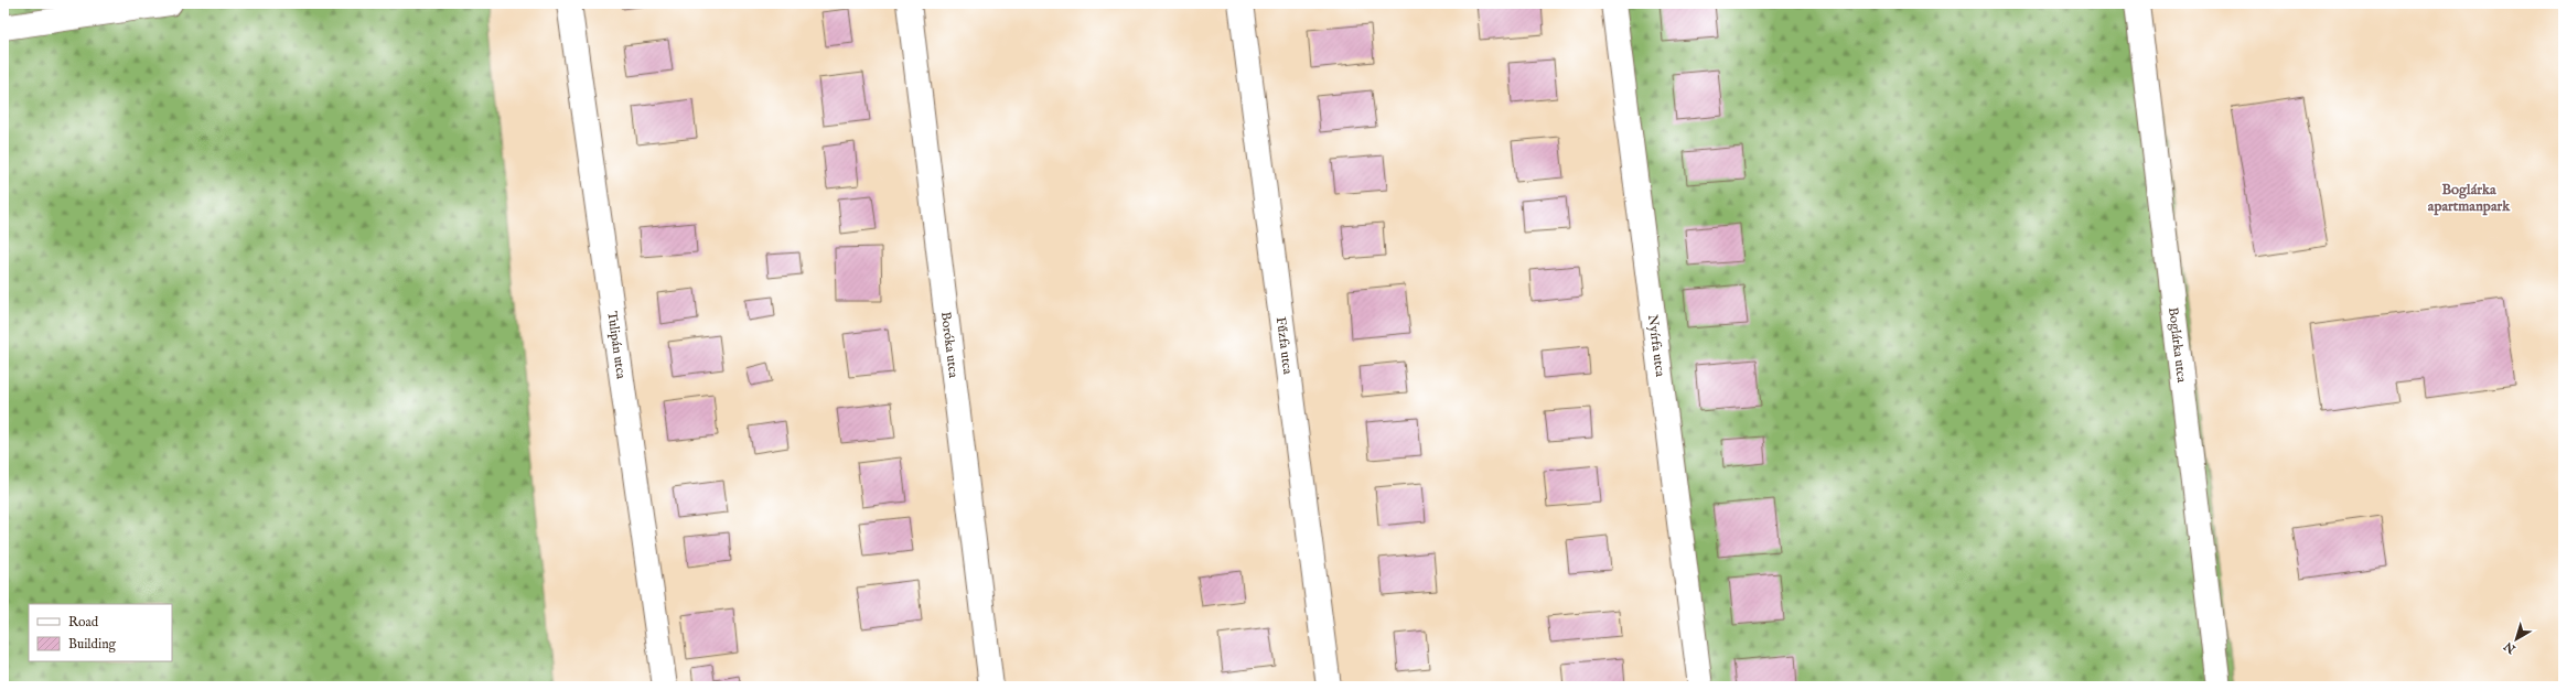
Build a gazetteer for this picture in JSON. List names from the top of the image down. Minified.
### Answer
{"streets":{"street":["Tulipán utca","Boróka utca","Fűzfa utca","Nyírfa utca","Boglárka utca"]},"districts":["Boglárka apartmanpark"],"legend":["Road","Building"],"north":"bottom left"}
